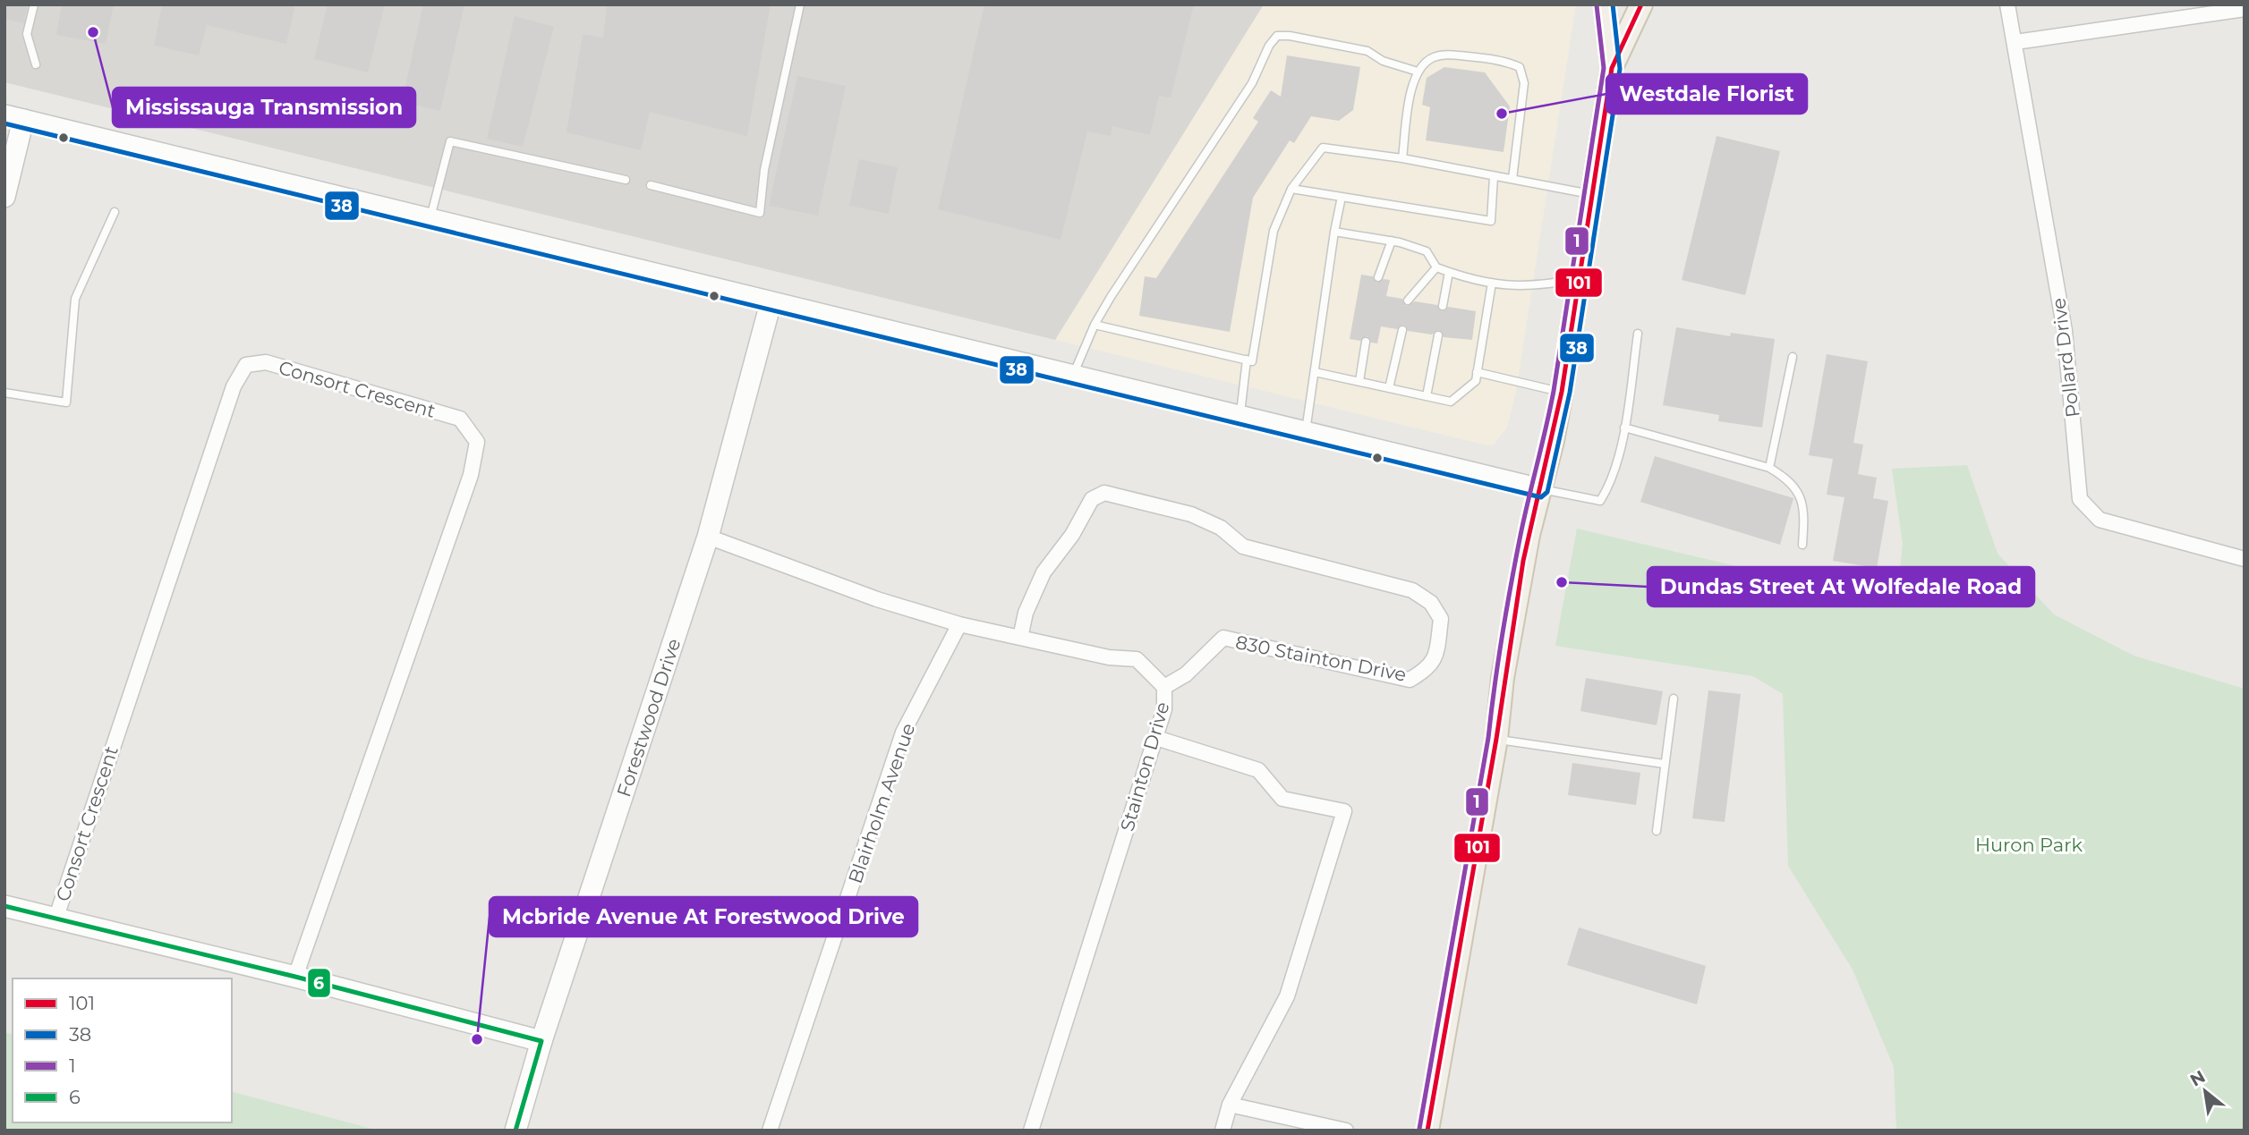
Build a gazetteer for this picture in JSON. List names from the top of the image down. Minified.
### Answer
{"streets":{"street":["Pollard Drive","Consort Crescent","830 Stainton Drive","Forestwood Drive","Stainton Drive","Blairholm Avenue"]},"crossings":[["830 Stainton Drive","Stainton Drive"],["Forestwood Drive","Stainton Drive"],["Stainton Drive","Blairholm Avenue"]],"parks":["Huron Park"],"places":["Mississauga Transmission","Westdale Florist","Dundas Street At Wolfedale Road","Mcbride Avenue At Forestwood Drive"],"lines":["transit line 101","transit line 38","transit line 1","transit line 6"],"legend":["101","38","1","6"],"north":"top left"}
